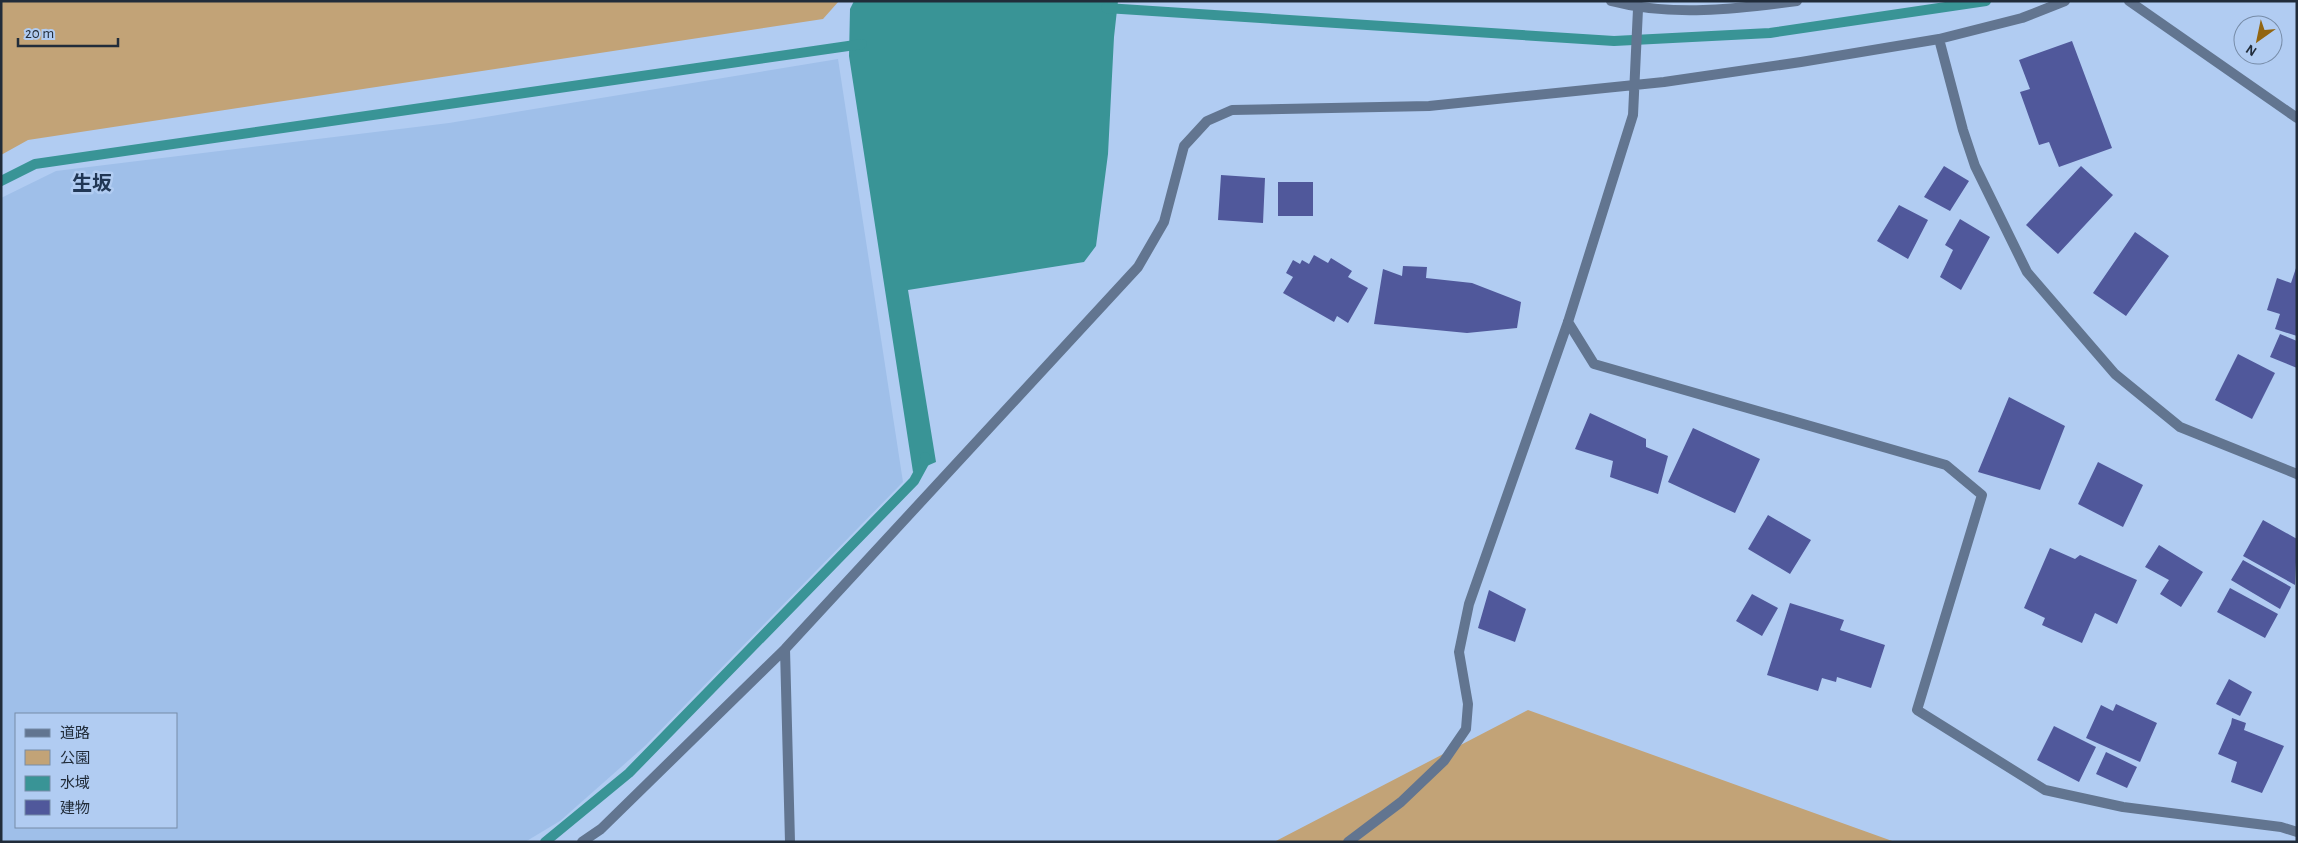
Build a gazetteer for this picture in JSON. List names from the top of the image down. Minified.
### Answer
{"districts":["生坂"],"legend":["道路","公園","水域","建物"],"scale_bar":"20 m","north":"bottom left"}
